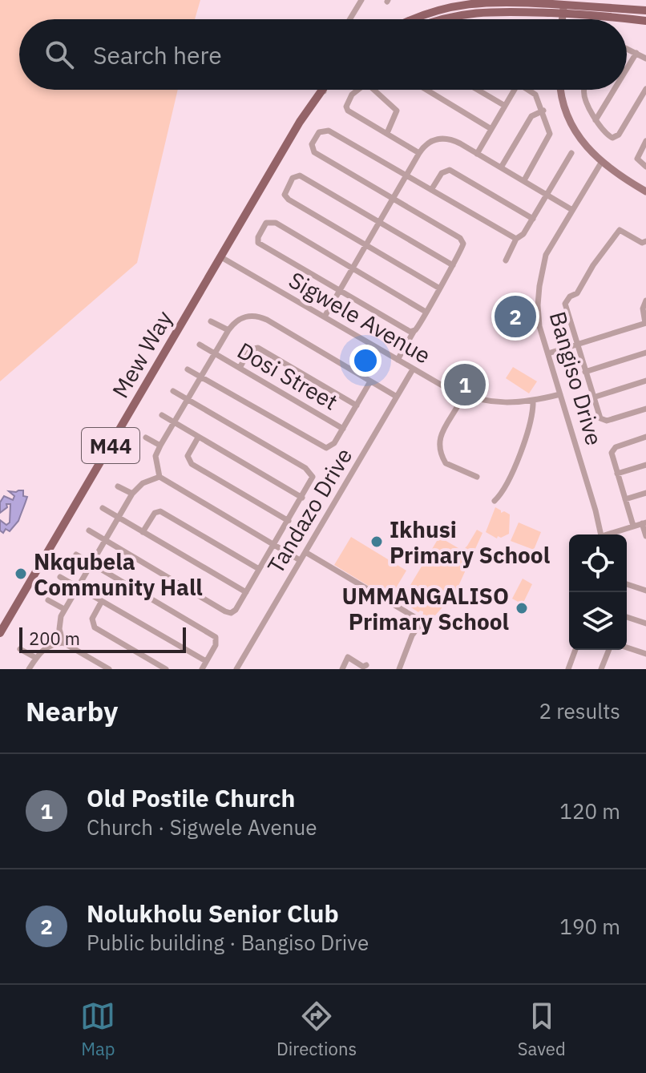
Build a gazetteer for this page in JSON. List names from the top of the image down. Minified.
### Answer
{"streets":{"main road":["Mew Way","M44"],"street":["Sigwele Avenue","Dosi Street","Bangiso Drive","Tandazo Drive"]},"crossings":[["Sigwele Avenue","Mew Way"],["Sigwele Avenue","Bangiso Drive"],["Sigwele Avenue","Tandazo Drive"]],"places":["Ikhusi Primary School","Nkqubela Community Hall","UMMANGALISO Primary School"],"scale_bar":"200 m","page":{"search":"Search here","pins":["2","1"],"scale":"200 m","heading":["Nearby","2 results"],"list":[{"mark":"1","name":"Old Postile Church","note":"Church · Sigwele Avenue","value":"120 m"},{"mark":"2","name":"Nolukholu Senior Club","note":"Public building · Bangiso Drive","value":"190 m"}],"nav":["Map","Directions","Saved"]}}
